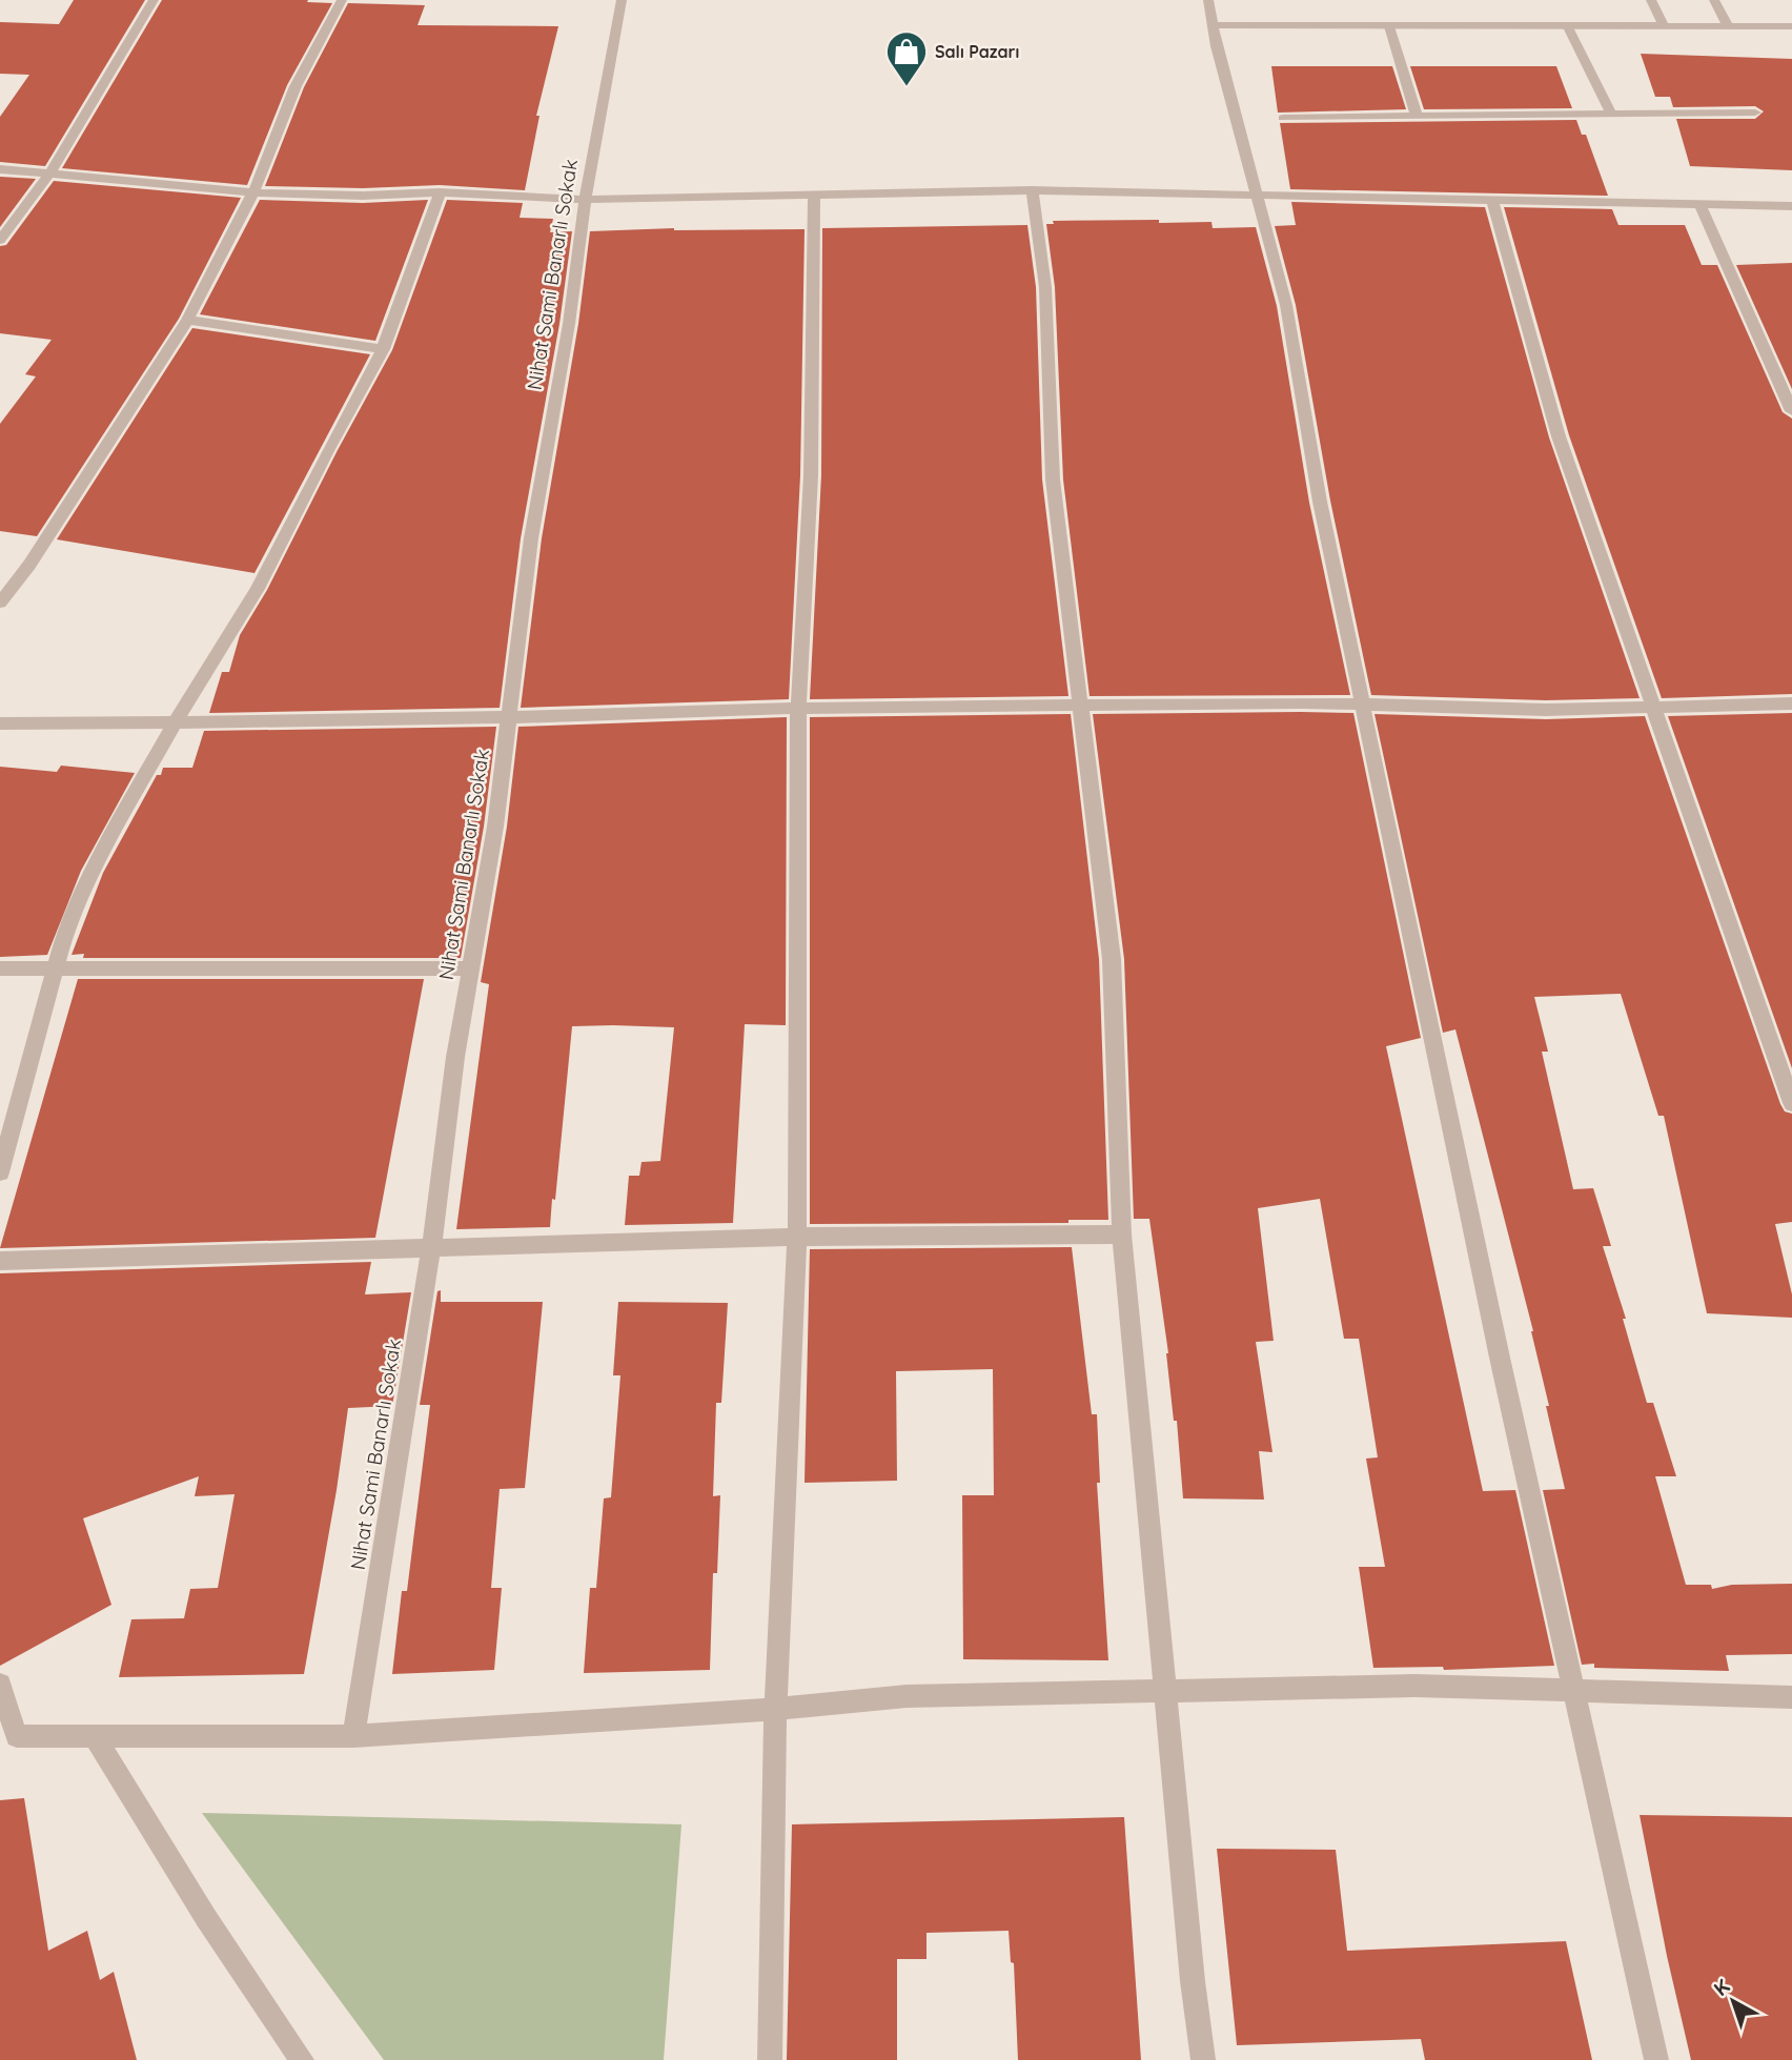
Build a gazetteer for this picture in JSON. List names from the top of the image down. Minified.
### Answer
{"streets":{"street":["Nihat Sami Banarlı Sokak"]},"places":{"shop":["Salı Pazarı"]},"north":"top left"}
